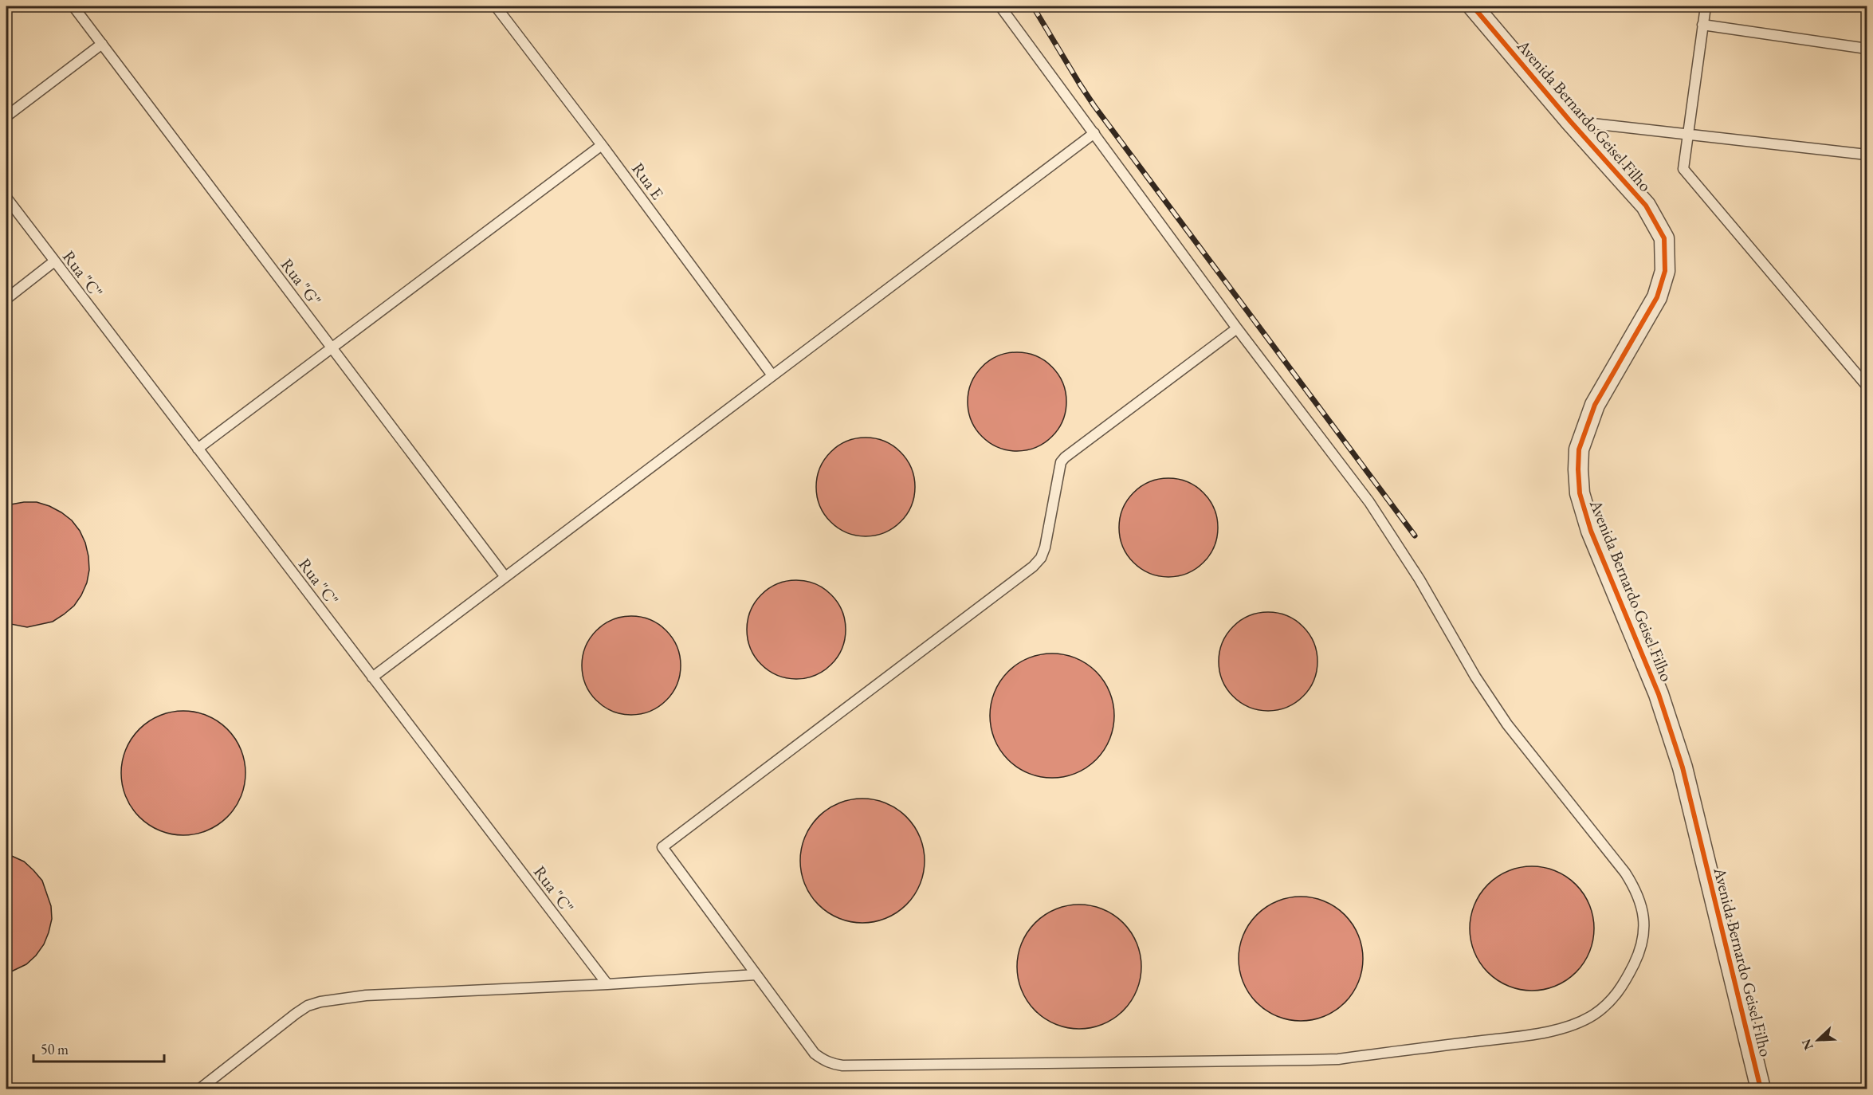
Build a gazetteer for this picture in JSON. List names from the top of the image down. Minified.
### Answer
{"streets":{"street":["Avenida Bernardo Geisel Filho"],"lane":["Rua E","Rua \"C\"","Rua \"G\""]},"scale_bar":"50 m","north":"bottom left"}
